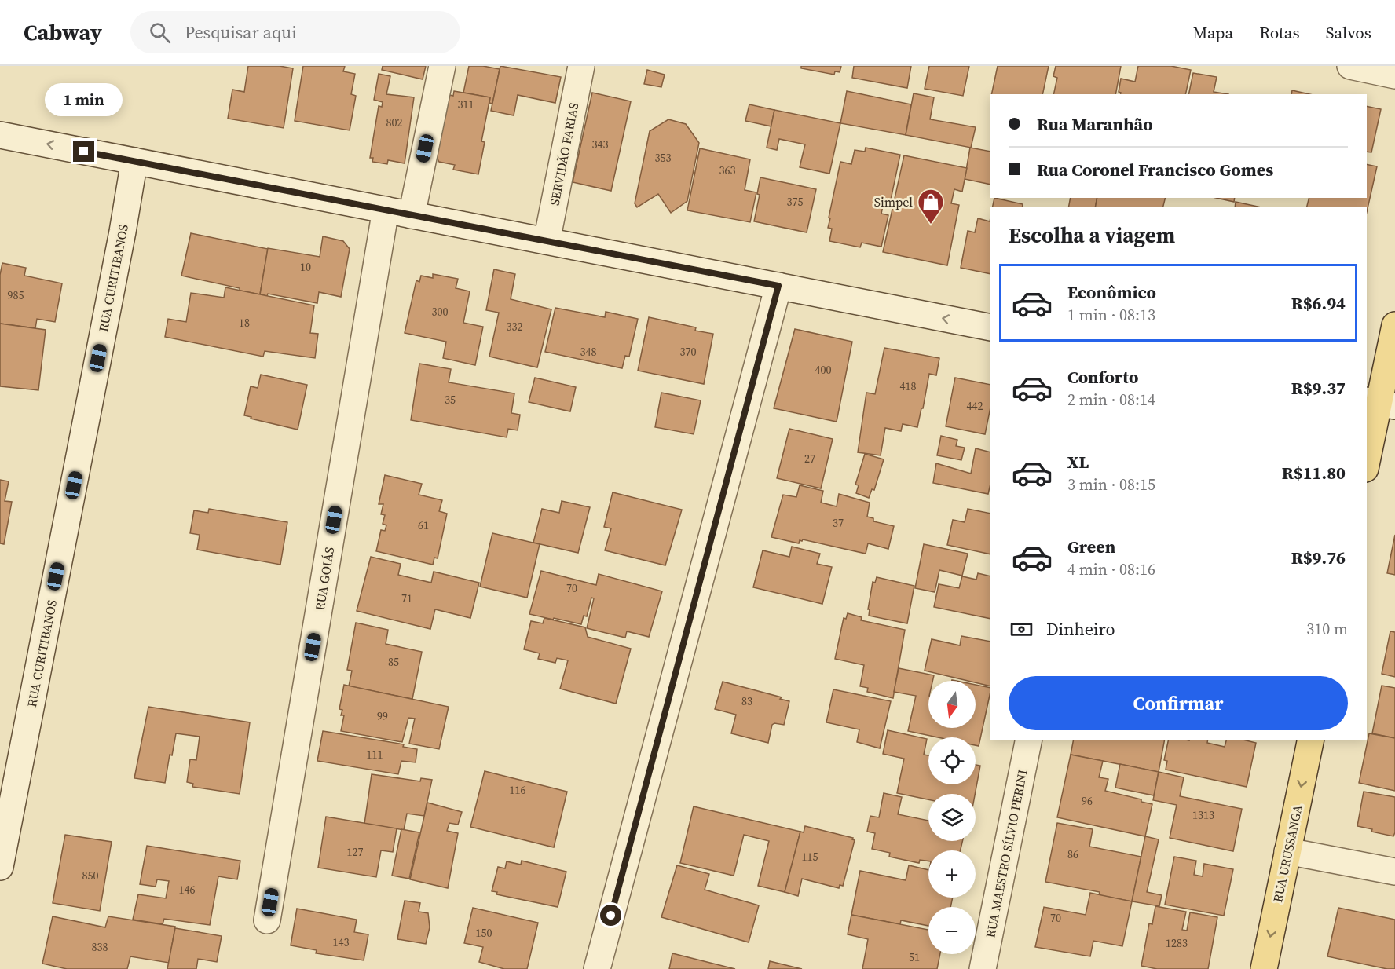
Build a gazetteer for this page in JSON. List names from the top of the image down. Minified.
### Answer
{"streets":{"main road":["RUA URUSSANGA"],"street":["SERVIDÃO FARIAS","RUA CURITIBANOS","RUA GOIÁS","RUA MAESTRO SÍLVIO PERINI"]},"one_way":["RUA URUSSANGA"],"places":{"shop":["Simpel"]},"house_numbers":["311","802","343","353","363","375","10","985","300","18","332","348","370","400","418","35","442","27","37","61","70","71","85","83","99","111","116","96","1313","127","86","115","850","146","70","150","143","1283","838","51"],"north":"bottom","page":{"header":"Cabway","search":"Pesquisar aqui","nav":["Mapa","Rotas","Salvos"],"bubble":"1 min","banner":["Rua Maranhão","Rua Coronel Francisco Gomes"],"heading":"Escolha a viagem","list":[{"name":"Econômico","note":"1 min · 08:13","value":"R$6.94"},{"name":"Conforto","note":"2 min · 08:14","value":"R$9.37"},{"name":"XL","note":"3 min · 08:15","value":"R$11.80"},{"name":"Green","note":"4 min · 08:16","value":"R$9.76"}],"pay":["Dinheiro","310 m"],"buttons":"Confirmar","map_buttons":["+","−"]}}
